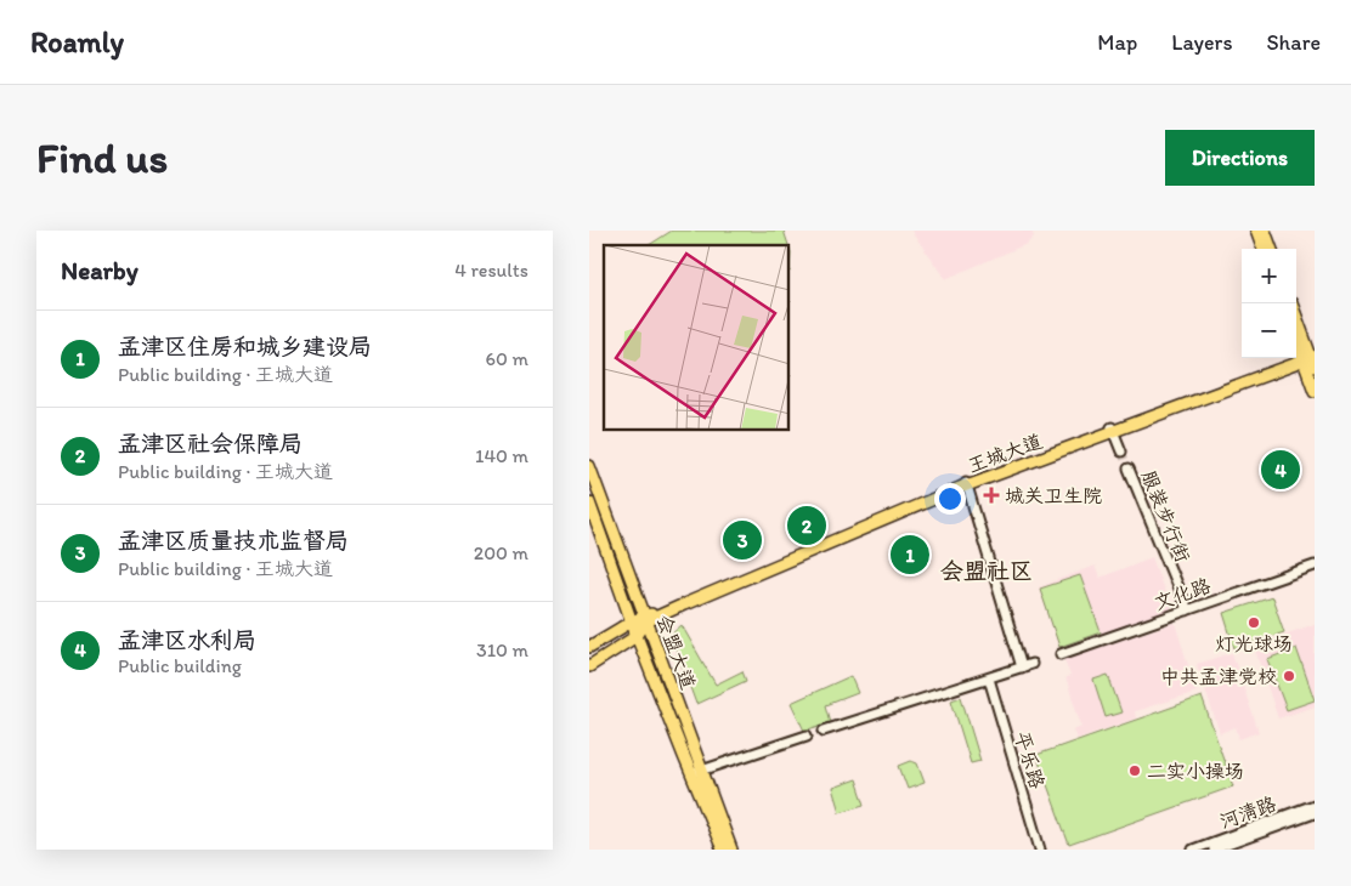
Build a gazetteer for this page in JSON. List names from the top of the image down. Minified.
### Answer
{"streets":{"main road":["王城大道","会盟大道"],"street":["服装步行街","文化路","平乐路","河清路"]},"crossings":[["王城大道","服装步行街"],["王城大道","会盟大道"],["服装步行街","文化路"]],"districts":["会盟社区"],"places":{"health":["城关卫生院"],"other":["灯光球场","中共孟津党校","二实小操场"]},"page":{"header":"Roamly","nav":["Map","Layers","Share"],"buttons":"Directions","title":"Find us","heading":["Nearby","4 results"],"map_buttons":["+","−"],"list":[{"mark":"1","name":"孟津区住房和城乡建设局","note":"Public building · 王城大道","value":"60 m"},{"mark":"2","name":"孟津区社会保障局","note":"Public building · 王城大道","value":"140 m"},{"mark":"3","name":"孟津区质量技术监督局","note":"Public building · 王城大道","value":"200 m"},{"mark":"4","name":"孟津区水利局","note":"Public building","value":"310 m"}],"pins":["4","2","3","1"]}}
